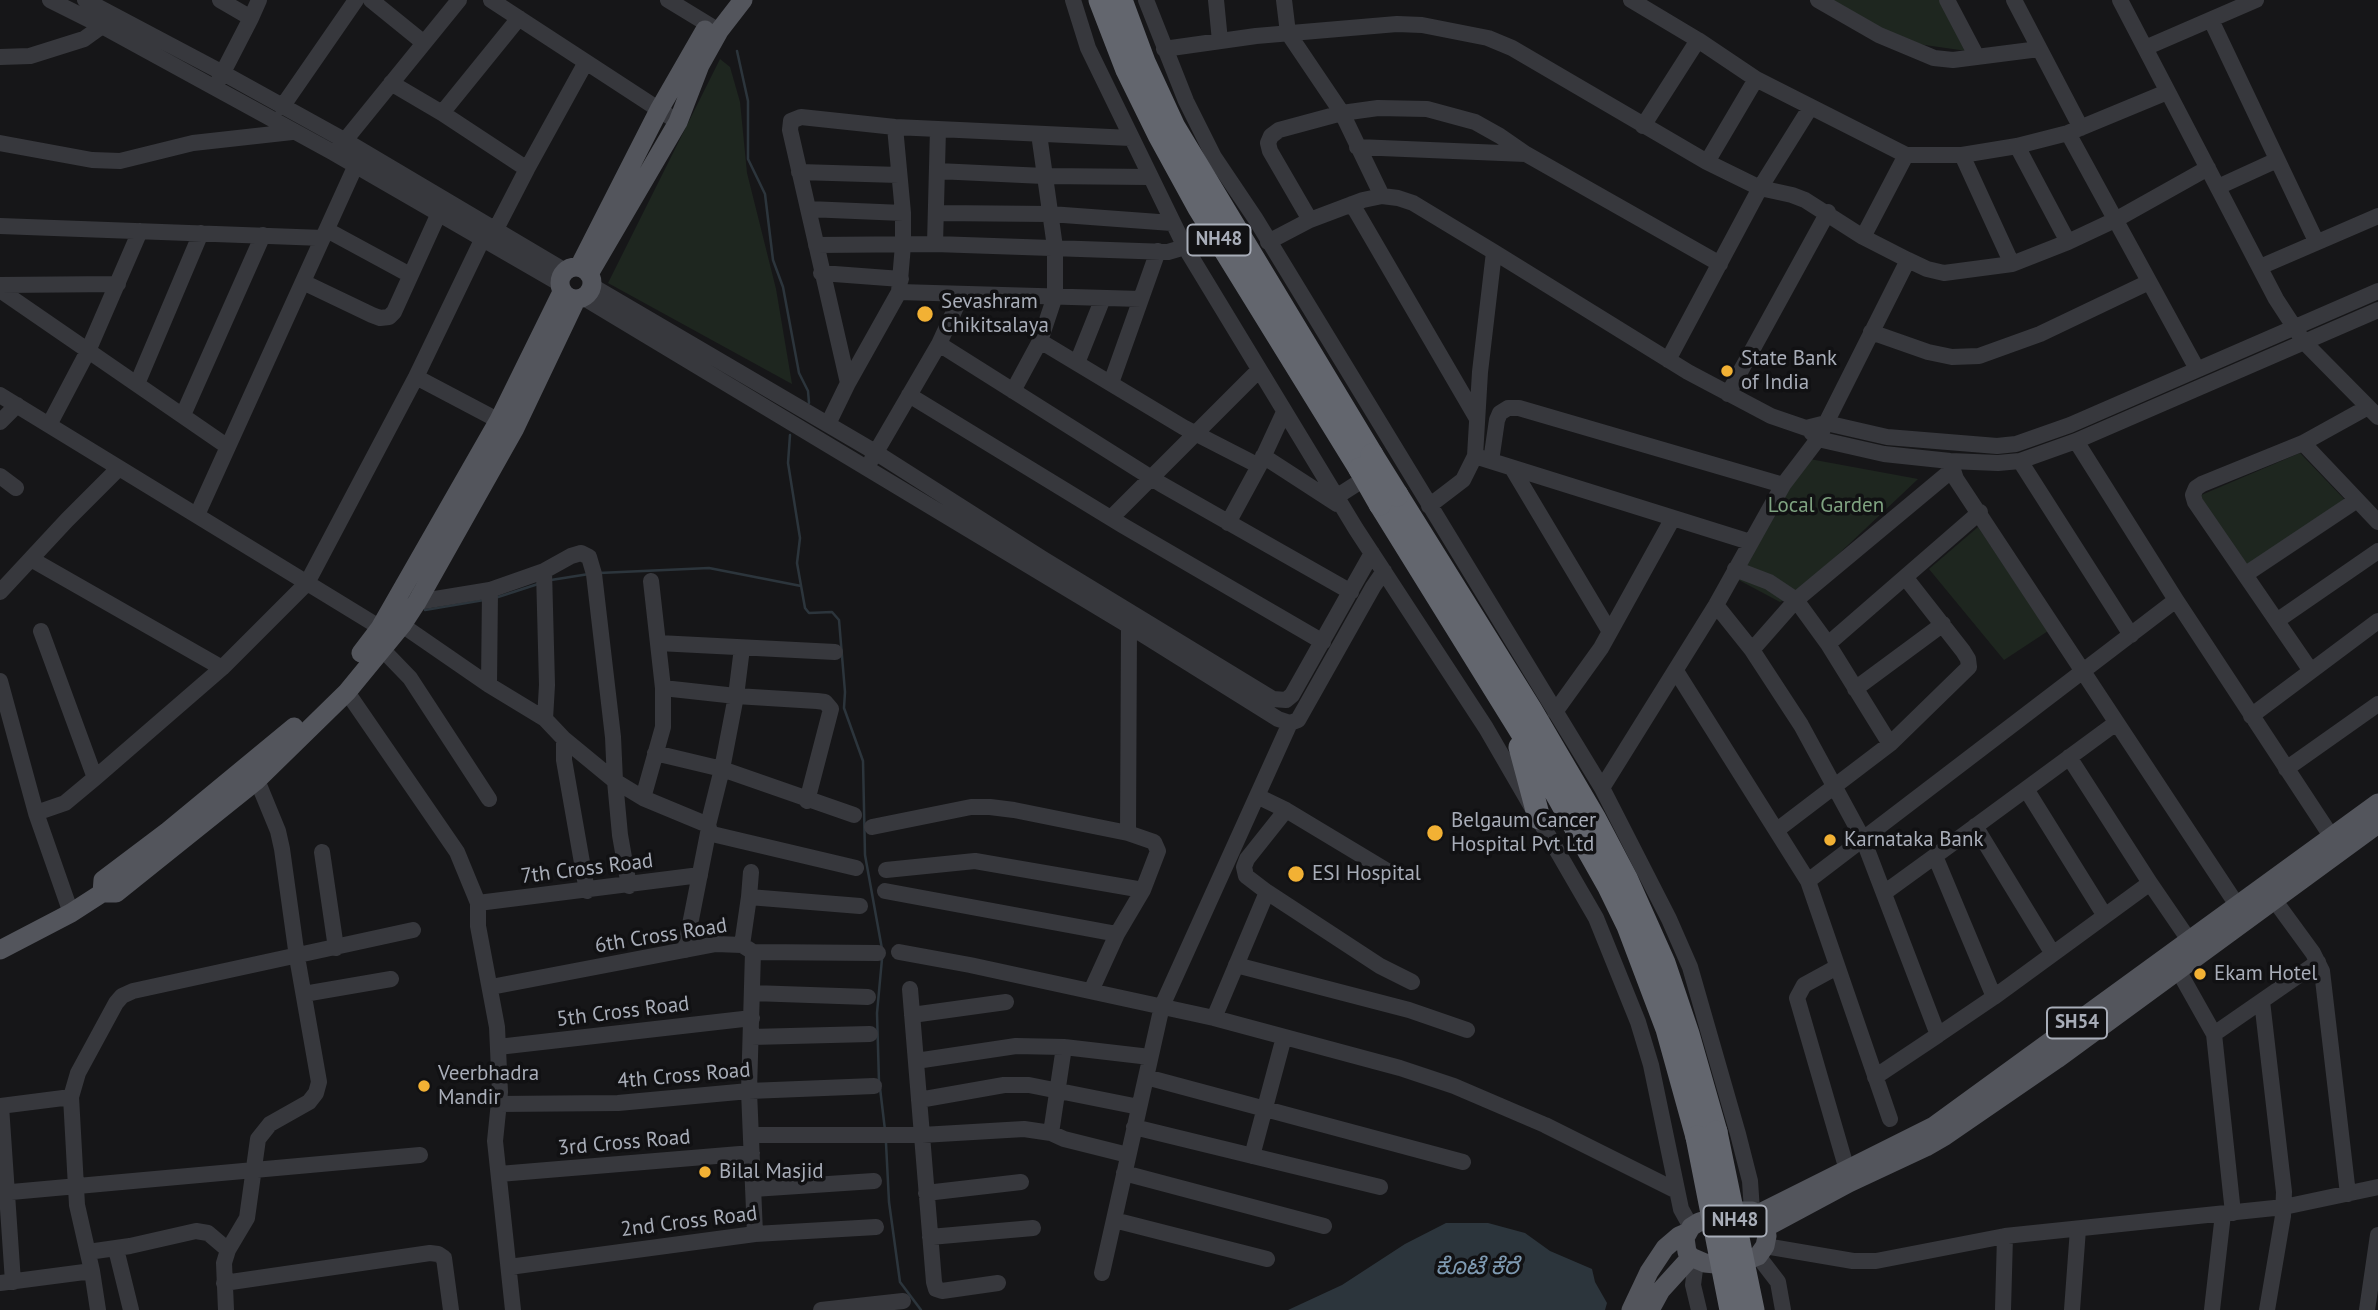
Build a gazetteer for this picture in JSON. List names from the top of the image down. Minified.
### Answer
{"streets":{"highway":["NH48"],"main road":["SH54"],"street":["7th Cross Road","6th Cross Road","5th Cross Road","4th Cross Road","3rd Cross Road","2nd Cross Road"]},"water":["ಕೊಟೆ ಕೆರೆ"],"parks":["Local Garden"],"places":["Sevashram Chikitsalaya","State Bank of India","Belgaum Cancer Hospital Pvt Ltd","Karnataka Bank","ESI Hospital","Ekam Hotel","Veerbhadra Mandir","Bilal Masjid"]}
